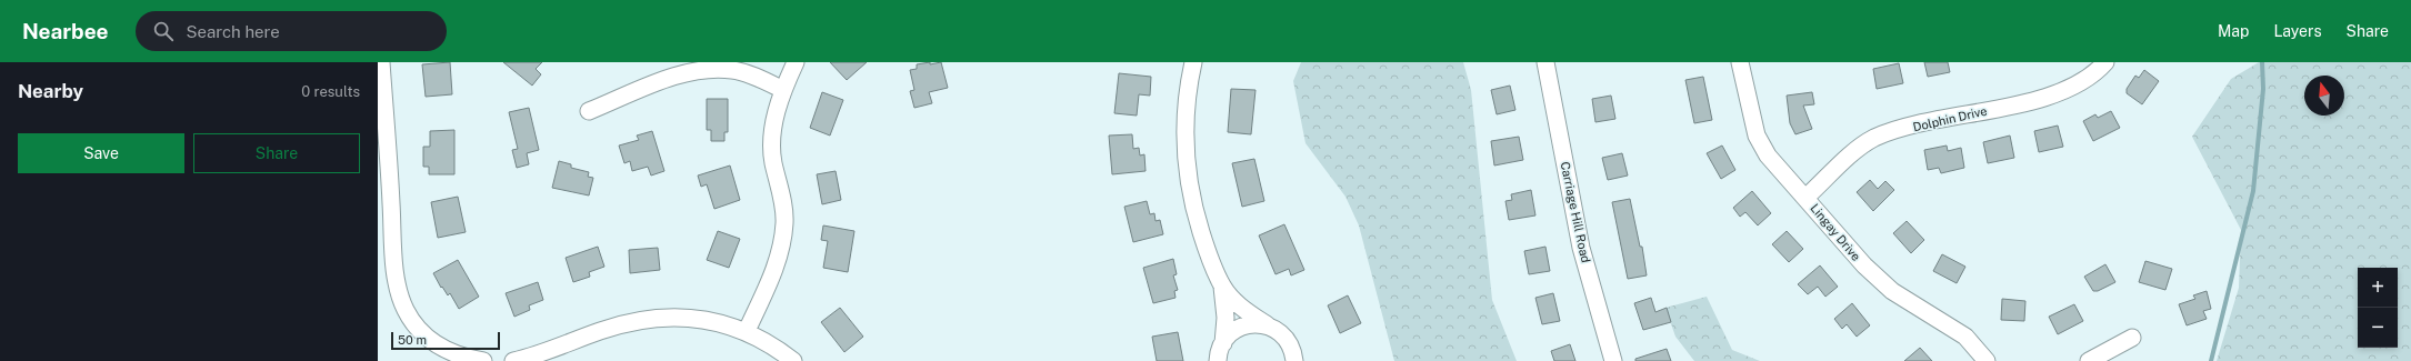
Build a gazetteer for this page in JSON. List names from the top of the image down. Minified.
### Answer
{"streets":{"street":["Dolphin Drive","Carriage Hill Road","Lingay Drive"]},"crossings":[["Dolphin Drive","Lingay Drive"]],"scale_bar":"50 m","north":"top","page":{"header":"Nearbee","search":"Search here","nav":["Map","Layers","Share"],"heading":["Nearby","0 results"],"buttons":["Save","Share"],"map_buttons":["+","−"],"scale":"50 m"}}
